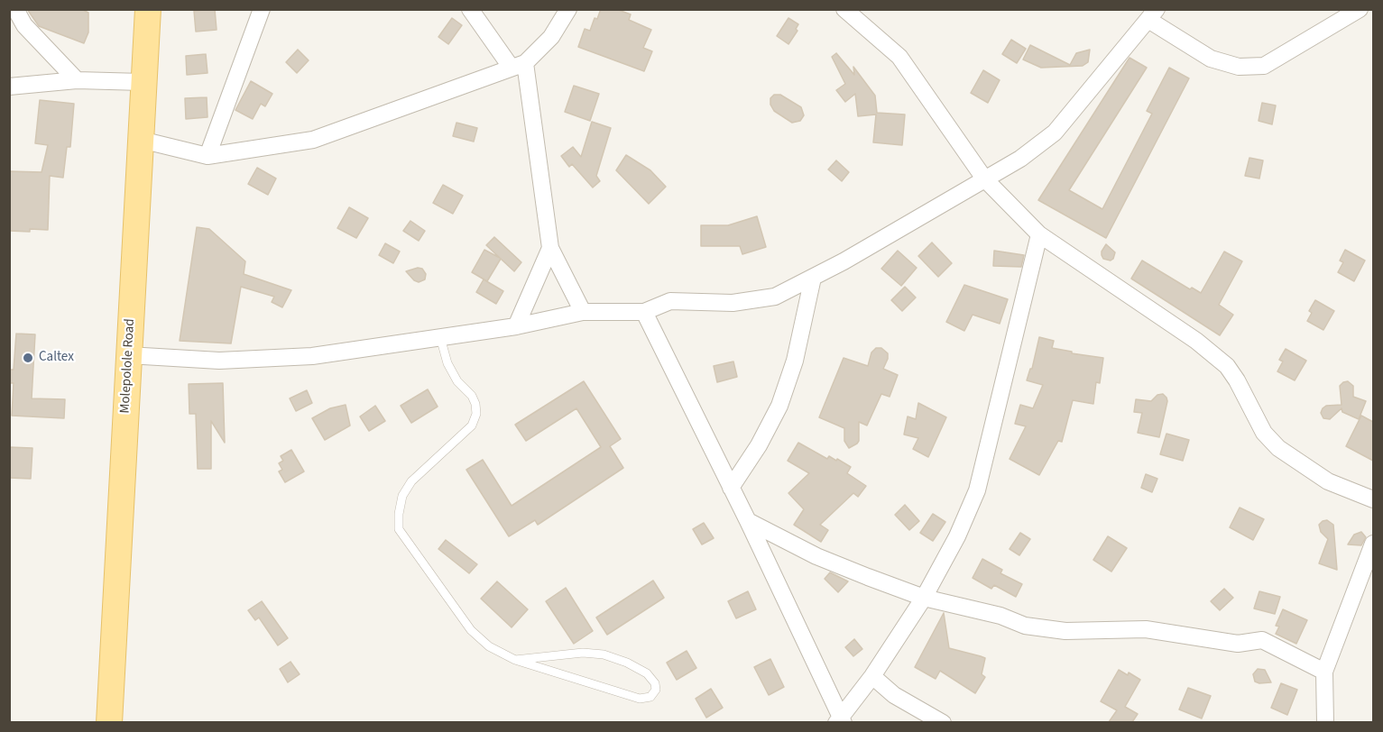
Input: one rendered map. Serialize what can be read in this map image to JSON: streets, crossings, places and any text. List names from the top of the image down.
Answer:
{
  "streets": {
    "main road": ["Molepolole Road"]
  },
  "places": ["Caltex"]
}
